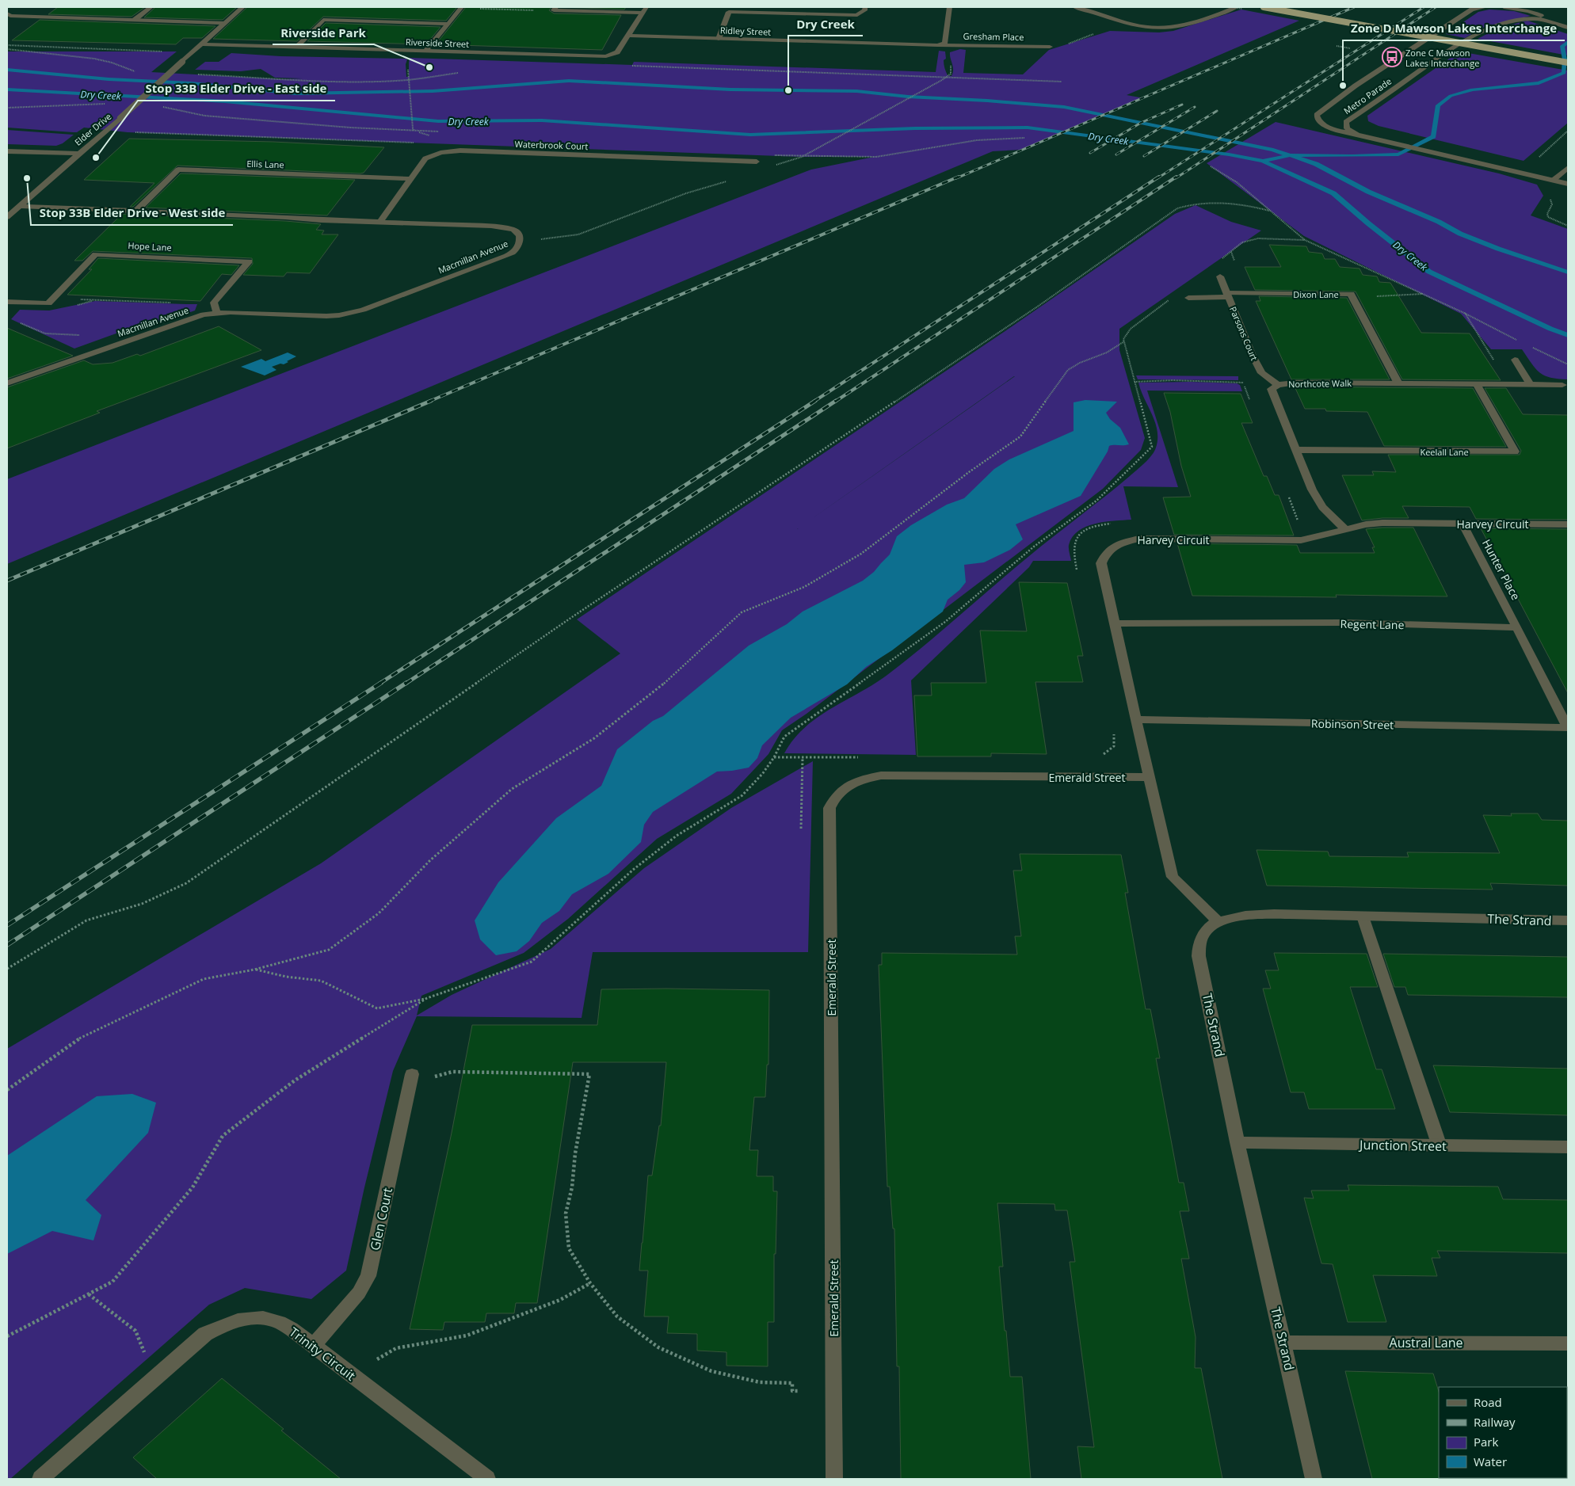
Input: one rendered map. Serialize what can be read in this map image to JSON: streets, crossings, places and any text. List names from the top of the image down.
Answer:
{
  "streets": {
    "street": [
      "Ridley Street",
      "Gresham Place",
      "Riverside Street",
      "Metro Parade",
      "Elder Drive",
      "Waterbrook Court",
      "Ellis Lane",
      "Hope Lane",
      "Macmillan Avenue",
      "Dixon Lane",
      "Parsons Court",
      "Northcote Walk",
      "Keelall Lane",
      "Harvey Circuit",
      "Hunter Place",
      "Regent Lane",
      "Robinson Street",
      "Emerald Street",
      "The Strand",
      "Junction Street",
      "Glen Court",
      "Austral Lane",
      "Trinity Circuit"
    ]
  },
  "crossings": [
    ["Ridley Street", "Gresham Place"],
    ["Ridley Street", "Riverside Street"],
    ["Riverside Street", "Elder Drive"],
    ["Elder Drive", "Macmillan Avenue"],
    ["Waterbrook Court", "Ellis Lane"],
    ["Waterbrook Court", "Macmillan Avenue"],
    ["Ellis Lane", "Macmillan Avenue"],
    ["Hope Lane", "Macmillan Avenue"],
    ["Dixon Lane", "Parsons Court"],
    ["Dixon Lane", "Northcote Walk"],
    ["Parsons Court", "Northcote Walk"],
    ["Northcote Walk", "Keelall Lane"],
    ["Northcote Walk", "Harvey Circuit"],
    ["Harvey Circuit", "Hunter Place"],
    ["Harvey Circuit", "Regent Lane"],
    ["Harvey Circuit", "Robinson Street"],
    ["Harvey Circuit", "Emerald Street"],
    ["Harvey Circuit", "The Strand"],
    ["Hunter Place", "Regent Lane"],
    ["The Strand", "Junction Street"],
    ["The Strand", "Austral Lane"],
    ["Glen Court", "Trinity Circuit"]
  ],
  "water": ["Dry Creek"],
  "places": {
    "bus stop": ["Zone C Mawson Lakes Interchange"],
    "other": [
      "Riverside Park",
      "Zone D Mawson Lakes Interchange",
      "Dry Creek",
      "Stop 33B Elder Drive - East side",
      "Stop 33B Elder Drive - West side"
    ]
  },
  "legend": [
    "Road",
    "Railway",
    "Park",
    "Water"
  ]
}
